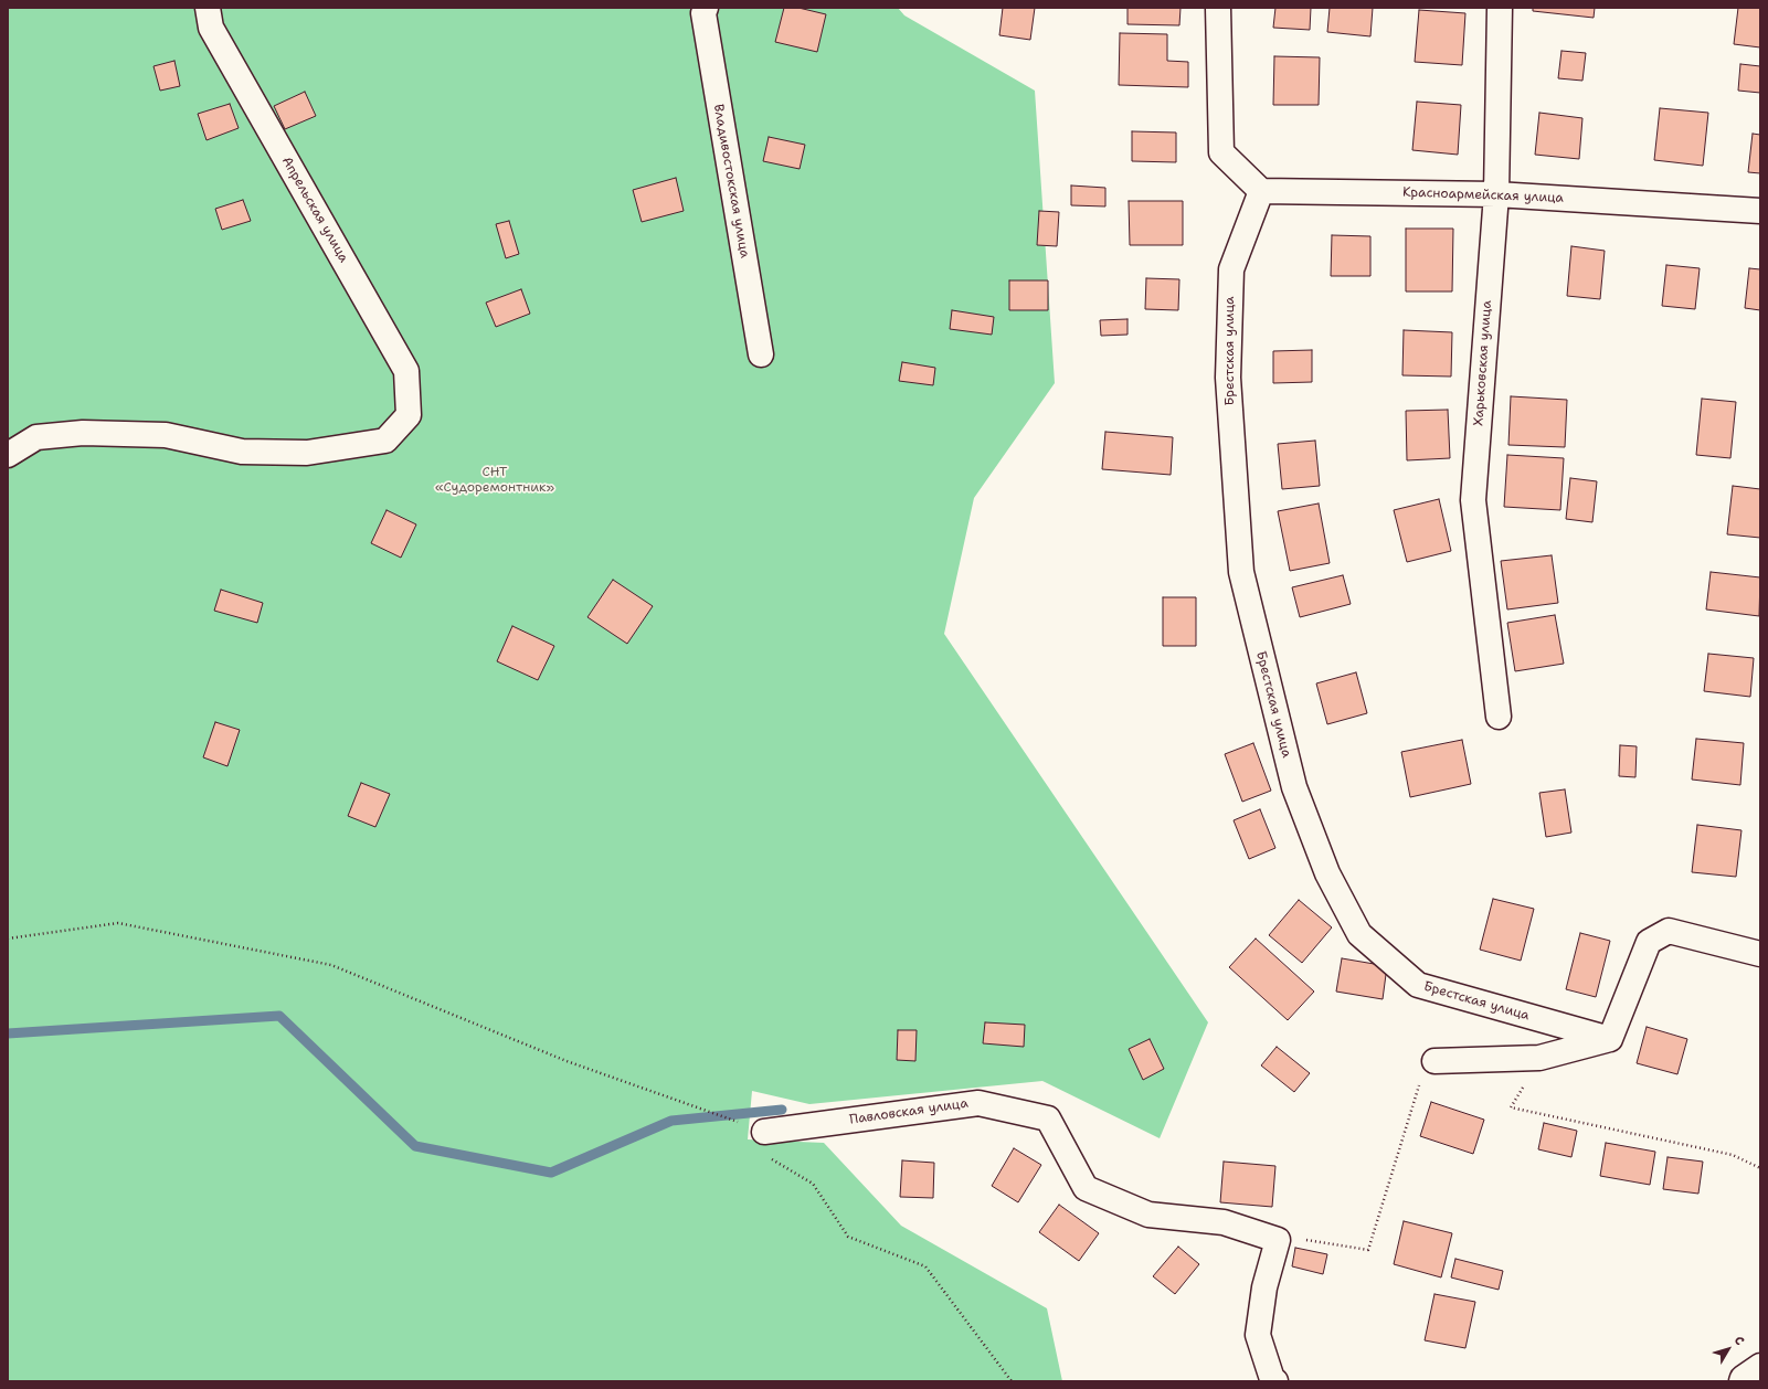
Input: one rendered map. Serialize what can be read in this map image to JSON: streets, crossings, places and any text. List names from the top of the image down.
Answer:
{
  "streets": {
    "street": [
      "Владивостокская улица",
      "Красноармейская улица",
      "Апрельская улица",
      "Брестская улица",
      "Харьковская улица",
      "Павловская улица"
    ]
  },
  "crossings": [
    ["Красноармейская улица", "Брестская улица"],
    ["Красноармейская улица", "Харьковская улица"]
  ],
  "parks": ["СНТ «Судоремонтник»"],
  "north": "top right"
}
